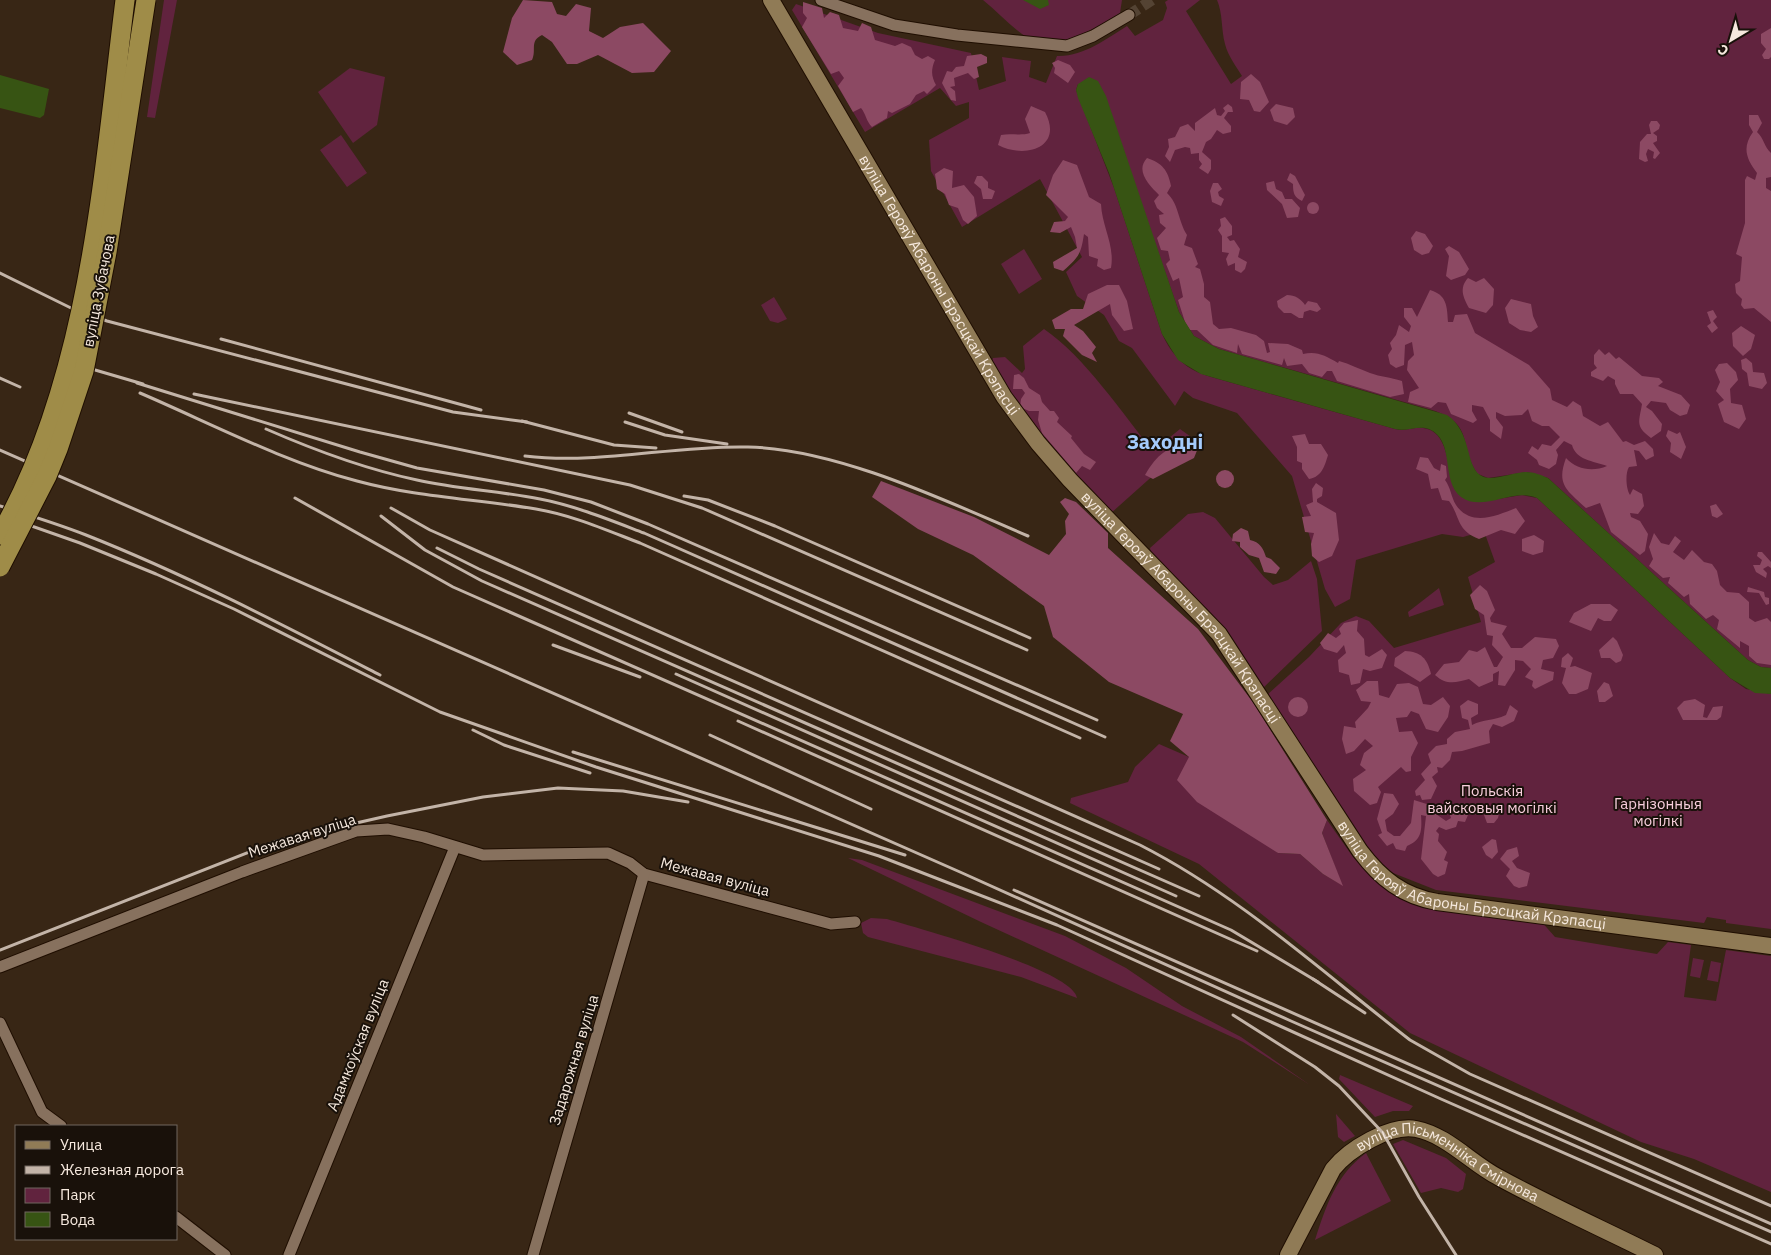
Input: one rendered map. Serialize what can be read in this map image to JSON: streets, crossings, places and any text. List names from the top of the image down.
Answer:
{
  "streets": {
    "highway": ["вуліца Зубачова"],
    "main road": ["вуліца Герояў Абароны Брэсцкай Крэпасці", "вуліца Пісьменніка Смірнова"],
    "street": ["Межавая вуліца", "Адамкоўская вуліца", "Задарожная вуліца"]
  },
  "crossings": [
    ["Межавая вуліца", "Адамкоўская вуліца"],
    ["Межавая вуліца", "Задарожная вуліца"]
  ],
  "districts": ["Заходні"],
  "parks": ["Польскія вайсковыя могілкі", "Гарнізонныя могілкі"],
  "legend": [
    "Улица",
    "Железная дорога",
    "Парк",
    "Вода"
  ],
  "north": "bottom left"
}
